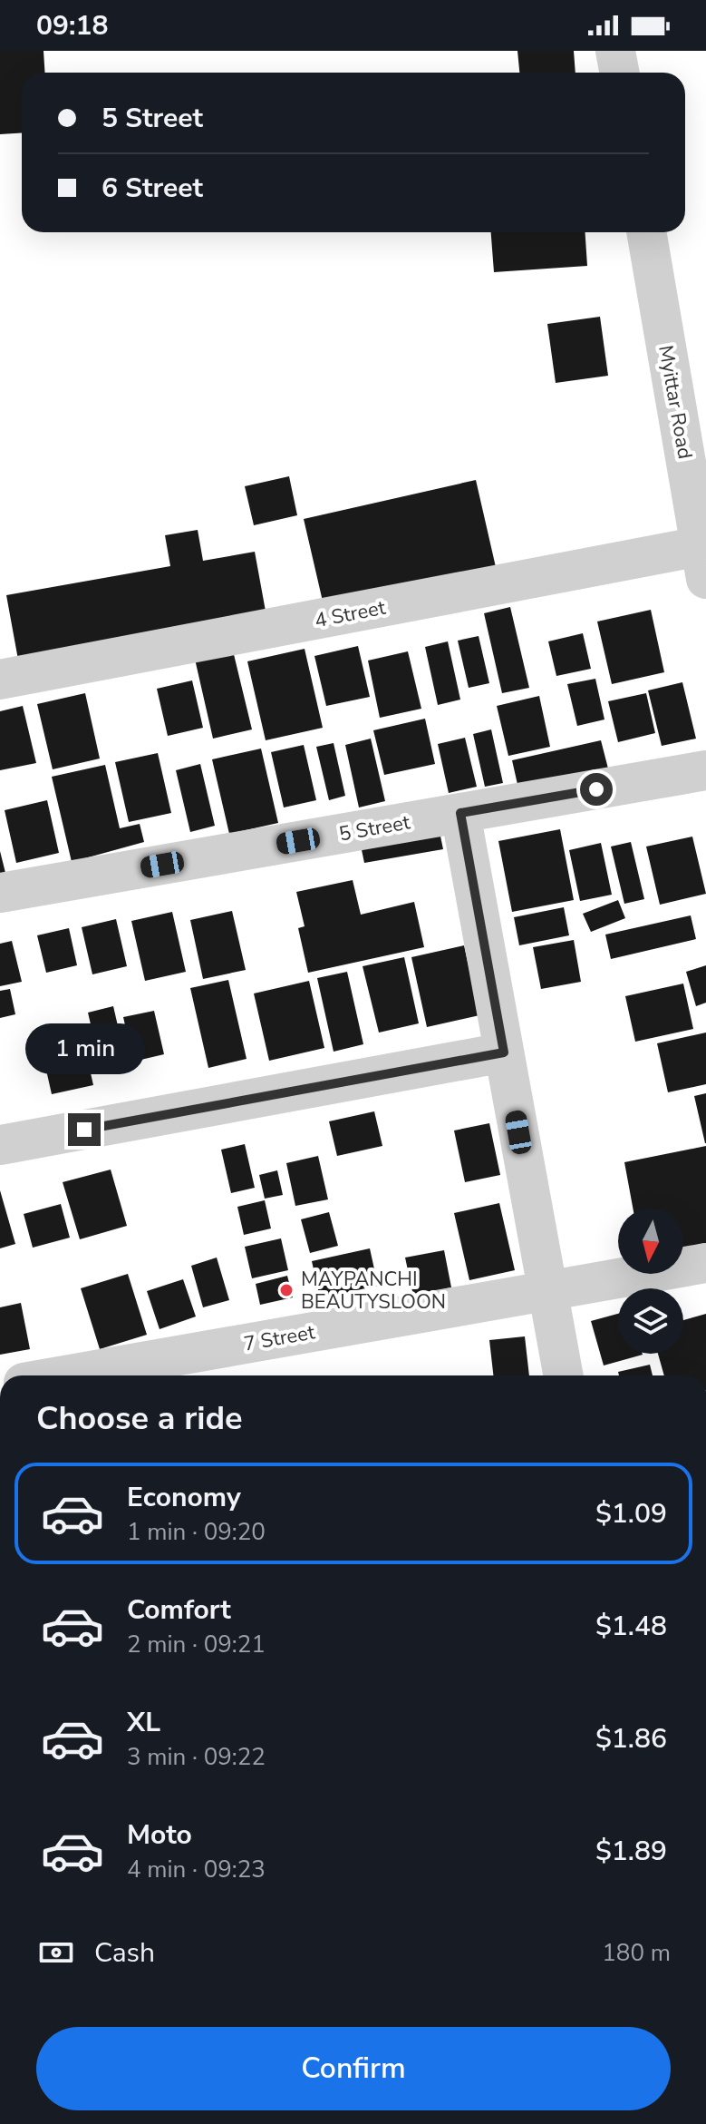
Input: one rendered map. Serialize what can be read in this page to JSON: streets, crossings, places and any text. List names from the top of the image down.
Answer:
{
  "streets": {
    "street": [
      "Myittar Road",
      "4 Street",
      "5 Street",
      "7 Street"
    ]
  },
  "crossings": [
    ["Myittar Road", "4 Street"]
  ],
  "places": ["MAYPANCHI BEAUTYSLOON"],
  "north": "bottom",
  "page": {
    "status": "09:18",
    "banner": ["5 Street", "6 Street"],
    "bubble": "1 min",
    "heading": "Choose a ride",
    "list": [
      {
        "name": "Economy",
        "note": "1 min · 09:20",
        "value": "$1.09"
      },
      {
        "name": "Comfort",
        "note": "2 min · 09:21",
        "value": "$1.48"
      },
      {
        "name": "XL",
        "note": "3 min · 09:22",
        "value": "$1.86"
      },
      {
        "name": "Moto",
        "note": "4 min · 09:23",
        "value": "$1.89"
      }
    ],
    "pay": ["Cash", "180 m"],
    "buttons": "Confirm"
  }
}
